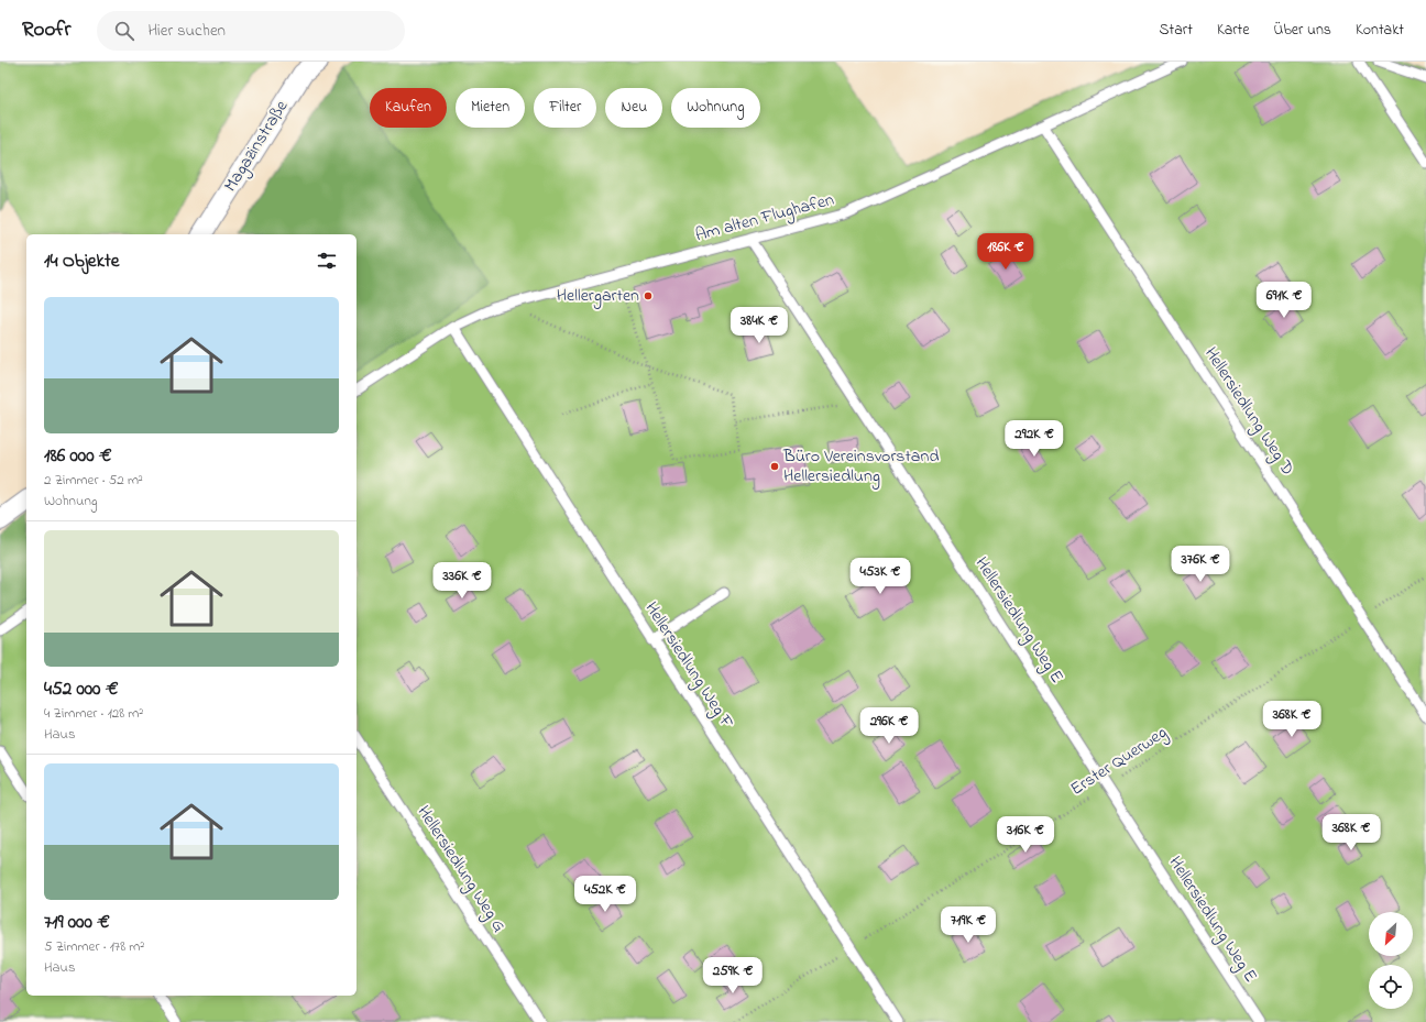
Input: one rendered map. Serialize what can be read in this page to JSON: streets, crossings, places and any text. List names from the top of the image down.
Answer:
{
  "streets": {
    "street": ["Magazinstraße"],
    "lane": [
      "Am alten Flughafen",
      "Hellersiedlung Weg D",
      "Hellersiedlung Weg E",
      "Hellersiedlung Weg F",
      "Hellersiedlung Weg G"
    ],
    "path": ["Erster Querweg"]
  },
  "crossings": [
    ["Am alten Flughafen", "Hellersiedlung Weg D"],
    ["Am alten Flughafen", "Hellersiedlung Weg E"],
    ["Am alten Flughafen", "Hellersiedlung Weg F"],
    ["Hellersiedlung Weg D", "Erster Querweg"],
    ["Hellersiedlung Weg E", "Erster Querweg"],
    ["Hellersiedlung Weg F", "Erster Querweg"]
  ],
  "places": ["Hellergarten", "Büro Vereinsvorstand Hellersiedlung"],
  "north": "bottom left",
  "page": {
    "header": "Roofr",
    "search": "Hier suchen",
    "nav": [
      "Start",
      "Karte",
      "Über uns",
      "Kontakt"
    ],
    "chip": [
      "Kaufen",
      "Mieten",
      "Filter",
      "Neu",
      "Wohnung"
    ],
    "price": [
      "186K €",
      "691K €",
      "384K €",
      "292K €",
      "376K €",
      "453K €",
      "336K €",
      "368K €",
      "296K €",
      "368K €",
      "316K €",
      "452K €",
      "719K €",
      "259K €"
    ],
    "heading": "14 Objekte",
    "list": [
      {
        "name": "186 000 €",
        "note": "2 Zimmer · 52 m² · Wohnung"
      },
      {
        "name": "452 000 €",
        "note": "4 Zimmer · 128 m² · Haus"
      },
      {
        "name": "719 000 €",
        "note": "5 Zimmer · 178 m² · Haus"
      }
    ]
  }
}
